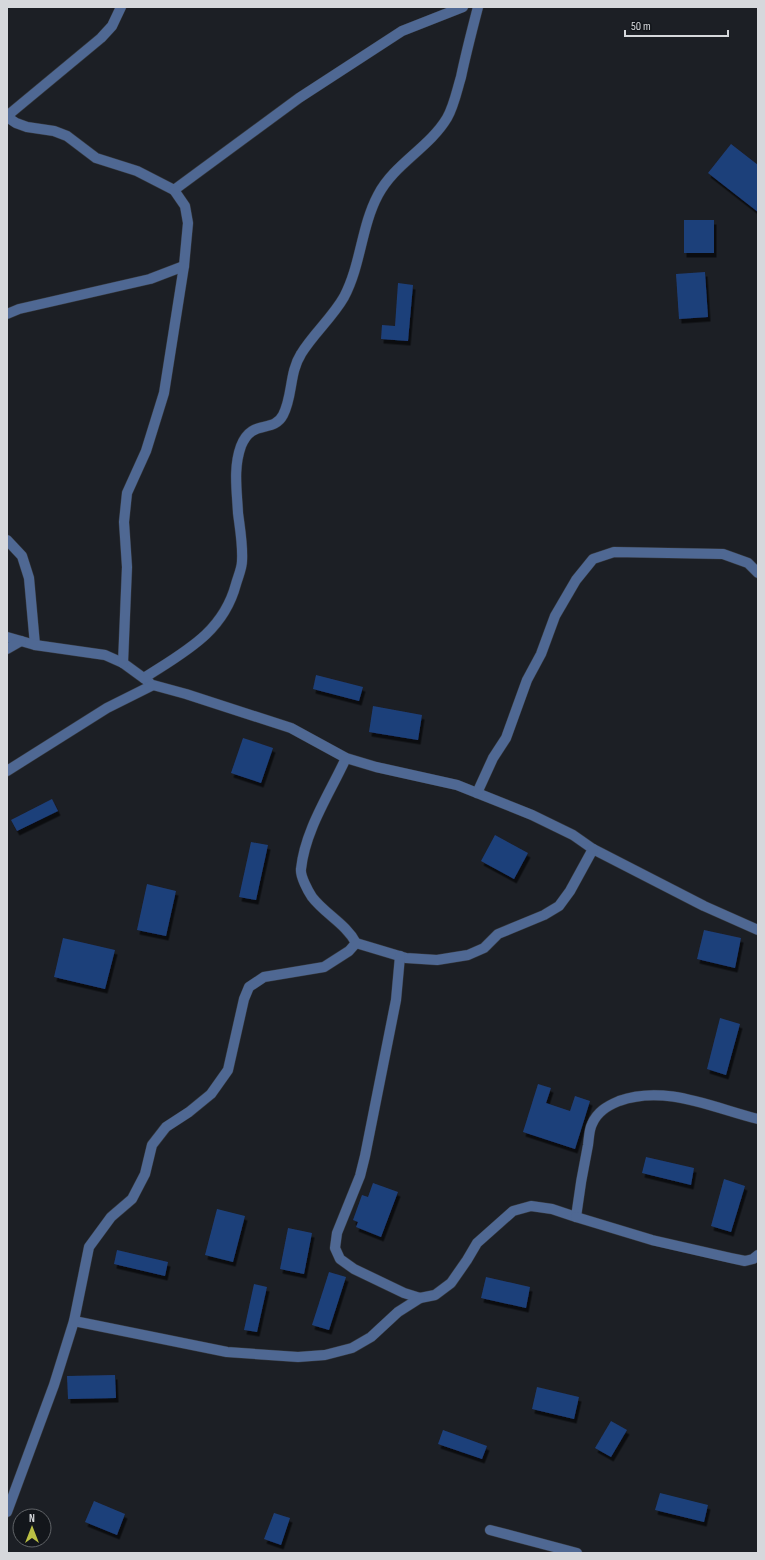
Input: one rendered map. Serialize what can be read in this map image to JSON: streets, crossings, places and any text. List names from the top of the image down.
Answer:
{
  "scale_bar": "50 m",
  "north": "top"
}
